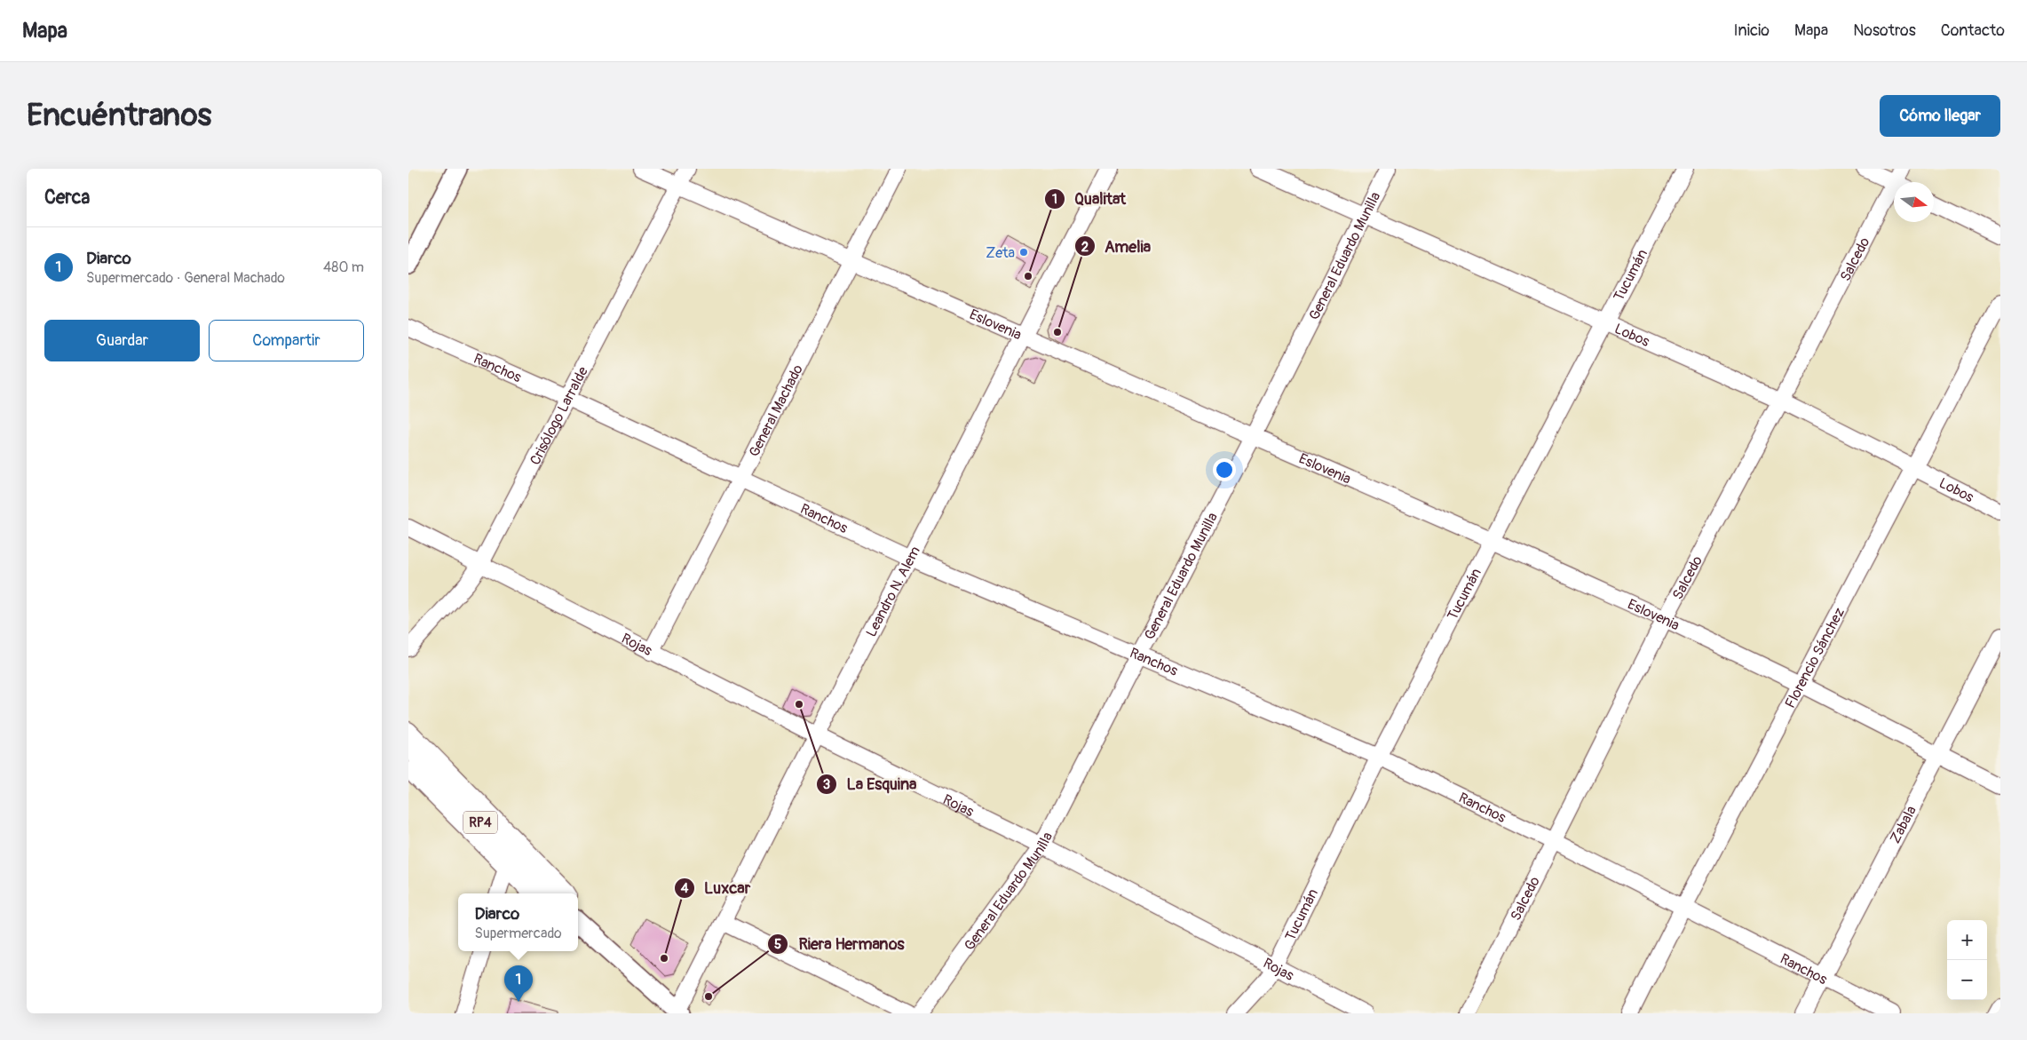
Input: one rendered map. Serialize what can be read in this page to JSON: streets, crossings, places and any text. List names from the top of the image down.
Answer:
{
  "streets": {
    "main road": ["RP4"],
    "street": [
      "General Eduardo Munilla",
      "Salcedo",
      "Tucumán",
      "Eslovenia",
      "Lobos",
      "Ranchos",
      "General Machado",
      "Crisólogo Larralde",
      "Leandro N. Alem",
      "Rojas",
      "Florencio Sánchez",
      "Zabala"
    ]
  },
  "crossings": [
    ["General Eduardo Munilla", "Eslovenia"],
    ["General Eduardo Munilla", "Lobos"],
    ["General Eduardo Munilla", "Ranchos"],
    ["General Eduardo Munilla", "Rojas"],
    ["Salcedo", "Eslovenia"],
    ["Salcedo", "Lobos"],
    ["Salcedo", "Ranchos"],
    ["Tucumán", "Eslovenia"],
    ["Tucumán", "Lobos"],
    ["Tucumán", "Ranchos"],
    ["Tucumán", "Rojas"],
    ["Eslovenia", "General Machado"],
    ["Eslovenia", "Crisólogo Larralde"],
    ["Eslovenia", "Leandro N. Alem"],
    ["Eslovenia", "Florencio Sánchez"],
    ["Eslovenia", "Zabala"],
    ["Lobos", "Florencio Sánchez"],
    ["Ranchos", "General Machado"],
    ["Ranchos", "Crisólogo Larralde"],
    ["Ranchos", "Leandro N. Alem"],
    ["Ranchos", "Florencio Sánchez"],
    ["Ranchos", "Zabala"],
    ["General Machado", "Rojas"],
    ["Crisólogo Larralde", "Rojas"],
    ["Leandro N. Alem", "Rojas"]
  ],
  "places": [
    "Zeta",
    "Qualitat",
    "Amelia",
    "La Esquina",
    "Luxcar",
    "Riera Hermanos"
  ],
  "north": "right",
  "page": {
    "header": "Mapa",
    "nav": [
      "Inicio",
      "Mapa",
      "Nosotros",
      "Contacto"
    ],
    "buttons": [
      "Cómo llegar",
      ["Guardar", "Compartir"]
    ],
    "title": "Encuéntranos",
    "heading": "Cerca",
    "list": [
      {
        "mark": "1",
        "name": "Diarco",
        "note": "Supermercado · General Machado",
        "value": "480 m"
      }
    ],
    "popup": ["Diarco", "Supermercado"],
    "map_buttons": ["+", "−"],
    "pins": "1"
  }
}
